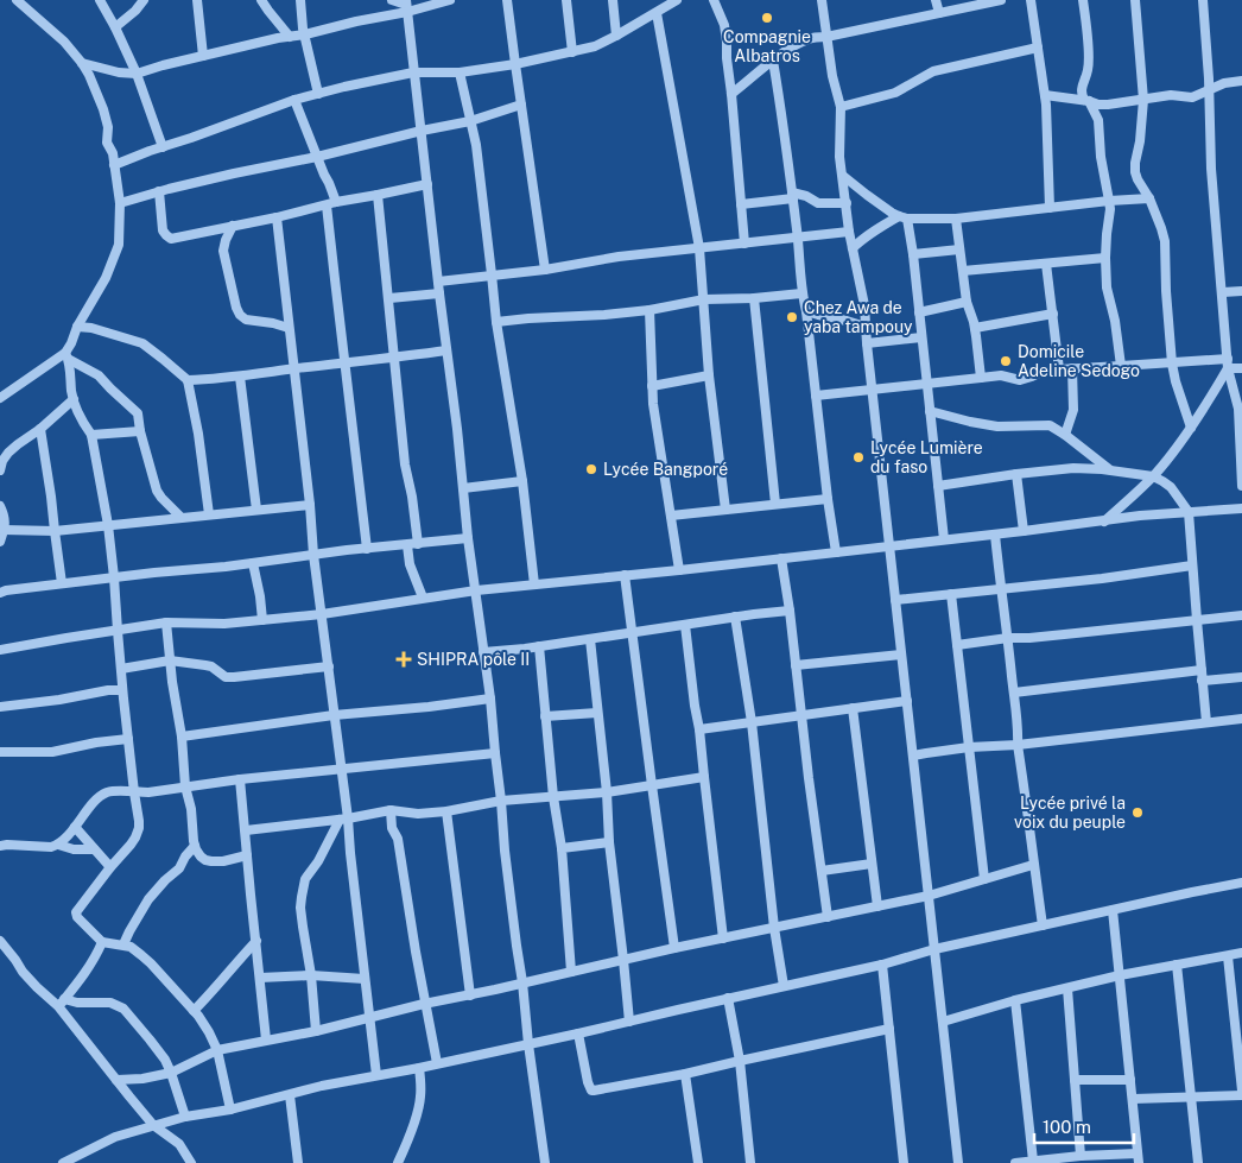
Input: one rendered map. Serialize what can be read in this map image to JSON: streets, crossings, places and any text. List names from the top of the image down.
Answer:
{
  "places": {
    "other": [
      "Compagnie Albatros",
      "Chez Awa de yaba tampouy",
      "Domicile Adeline Sedogo",
      "Lycée Lumière du faso",
      "Lycée Bangporé",
      "Lycée privé la voix du peuple"
    ],
    "health": ["SHIPRA pôle II"]
  },
  "scale_bar": "100 m"
}
